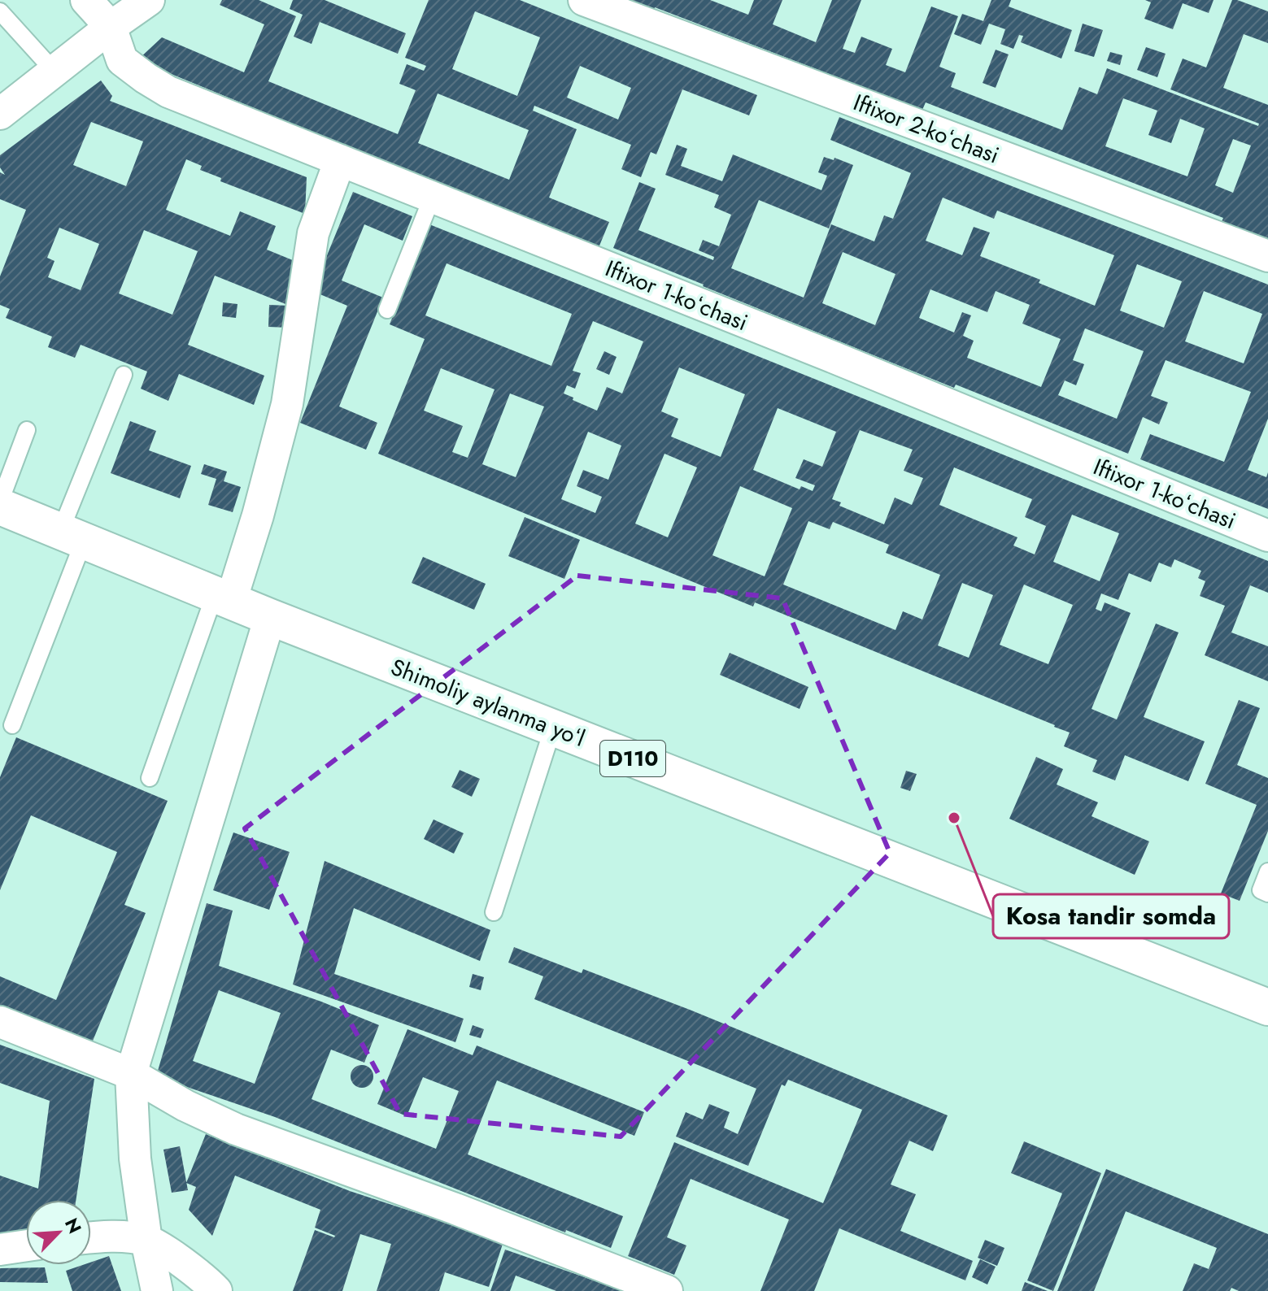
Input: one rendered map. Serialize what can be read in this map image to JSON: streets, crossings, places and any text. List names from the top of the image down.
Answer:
{
  "streets": {
    "main road": ["Shimoliy aylanma yoʻl", "D110"],
    "street": ["Iftixor 2-koʻchasi", "Iftixor 1-koʻchasi"]
  },
  "places": ["Kosa tandir somda"],
  "north": "top right"
}
